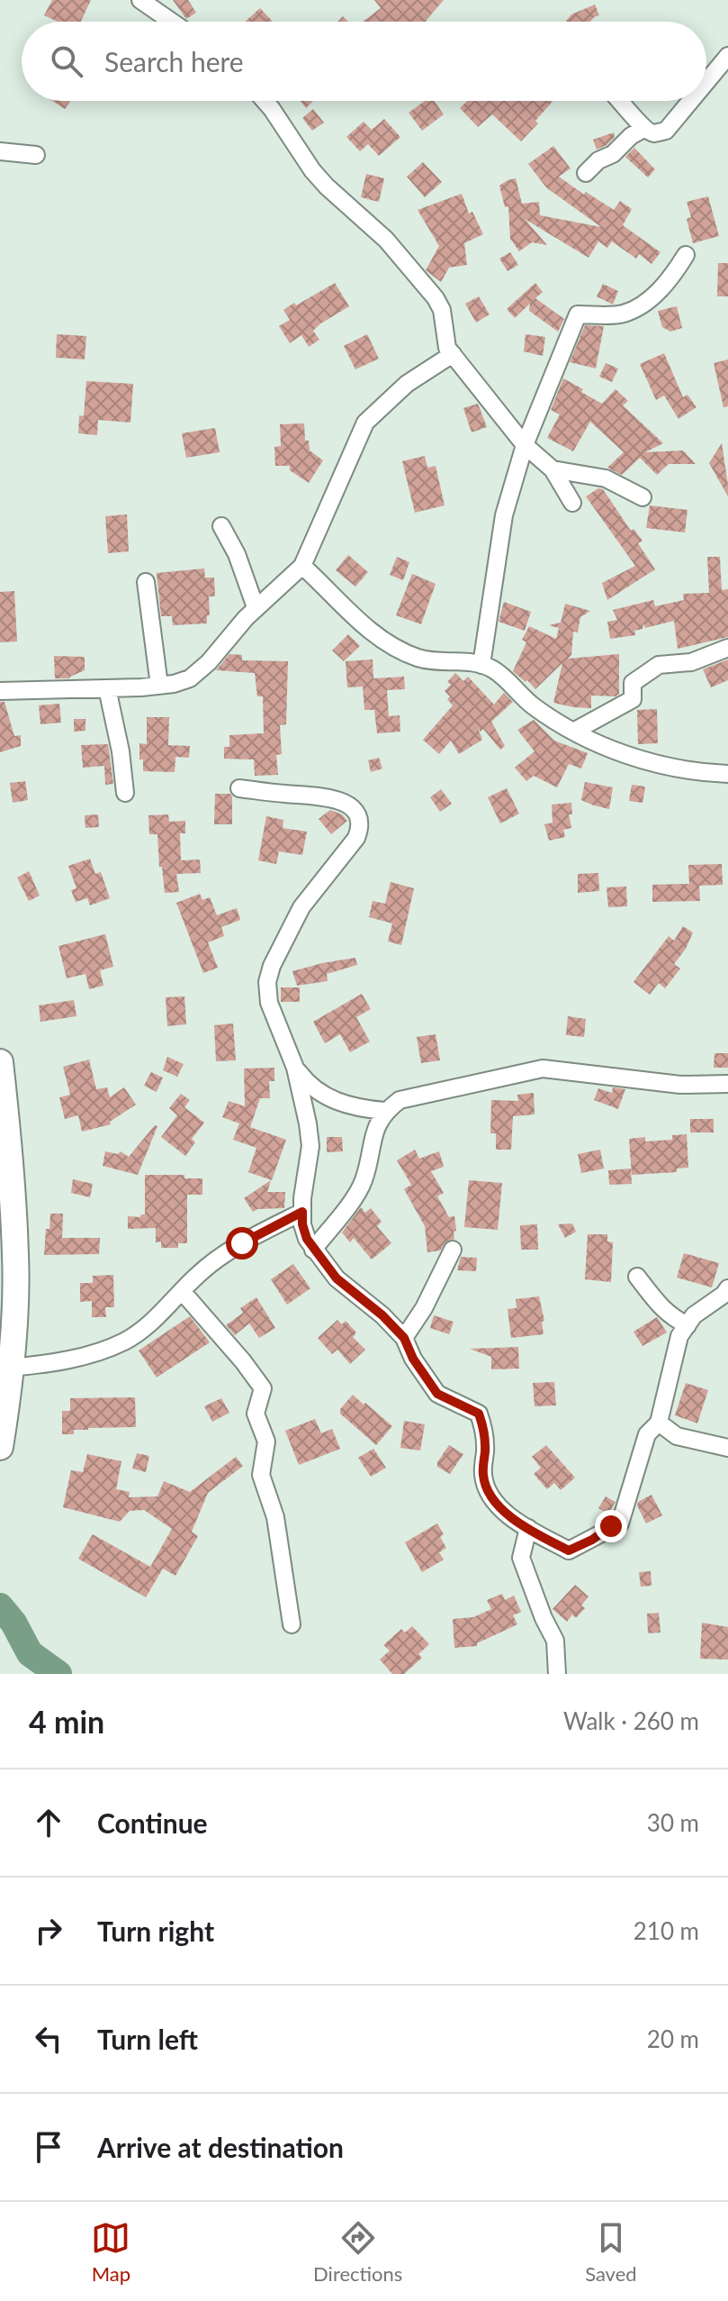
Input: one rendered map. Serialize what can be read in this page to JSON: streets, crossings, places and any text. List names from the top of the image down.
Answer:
{
  "page": {
    "search": "Search here",
    "heading": ["4 min", "Walk · 260 m"],
    "list": [
      ["Continue", "30 m"],
      ["Turn right", "210 m"],
      ["Turn left", "20 m"],
      "Arrive at destination"
    ],
    "nav": ["Map", "Directions", "Saved"]
  }
}
